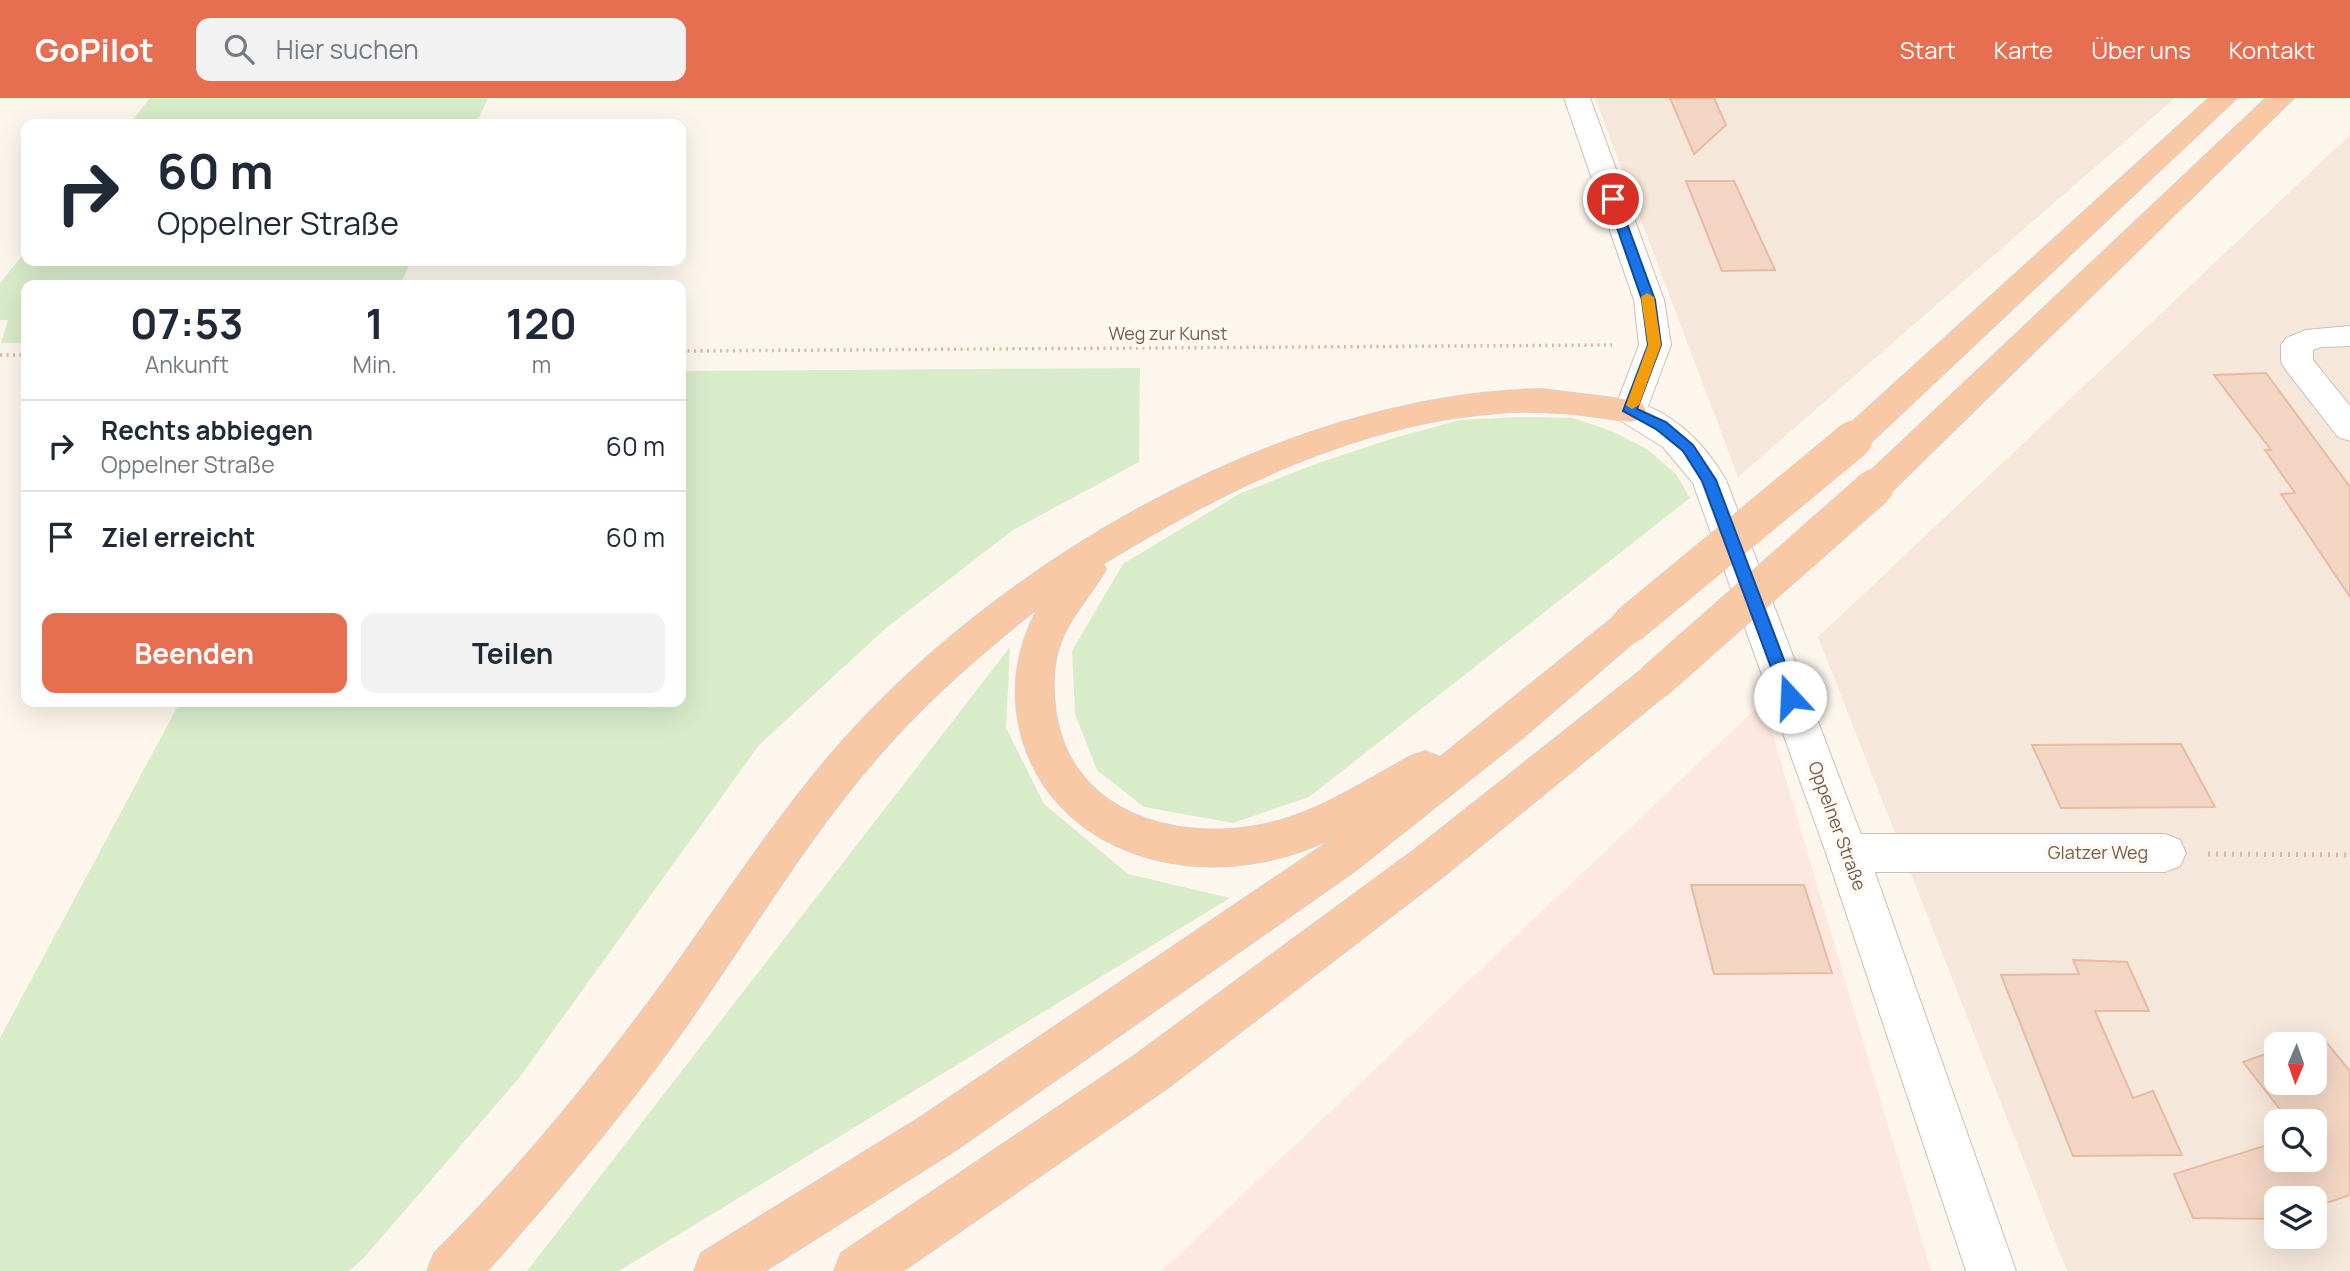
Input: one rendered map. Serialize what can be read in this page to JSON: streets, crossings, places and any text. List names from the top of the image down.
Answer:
{
  "streets": {
    "street": ["Oppelner Straße", "Glatzer Weg"],
    "path": ["Weg zur Kunst"]
  },
  "crossings": [
    ["Oppelner Straße", "Glatzer Weg"]
  ],
  "north": "bottom",
  "page": {
    "header": "GoPilot",
    "search": "Hier suchen",
    "nav": [
      "Start",
      "Karte",
      "Über uns",
      "Kontakt"
    ],
    "turn": ["60 m", "Oppelner Straße"],
    "eta": [
      "07:53",
      "Ankunft",
      "1",
      "Min.",
      "120",
      "m"
    ],
    "list": [
      {
        "name": "Rechts abbiegen",
        "note": "Oppelner Straße",
        "value": "60 m"
      },
      {
        "name": "Ziel erreicht",
        "value": "60 m"
      }
    ],
    "buttons": ["Beenden", "Teilen"]
  }
}
